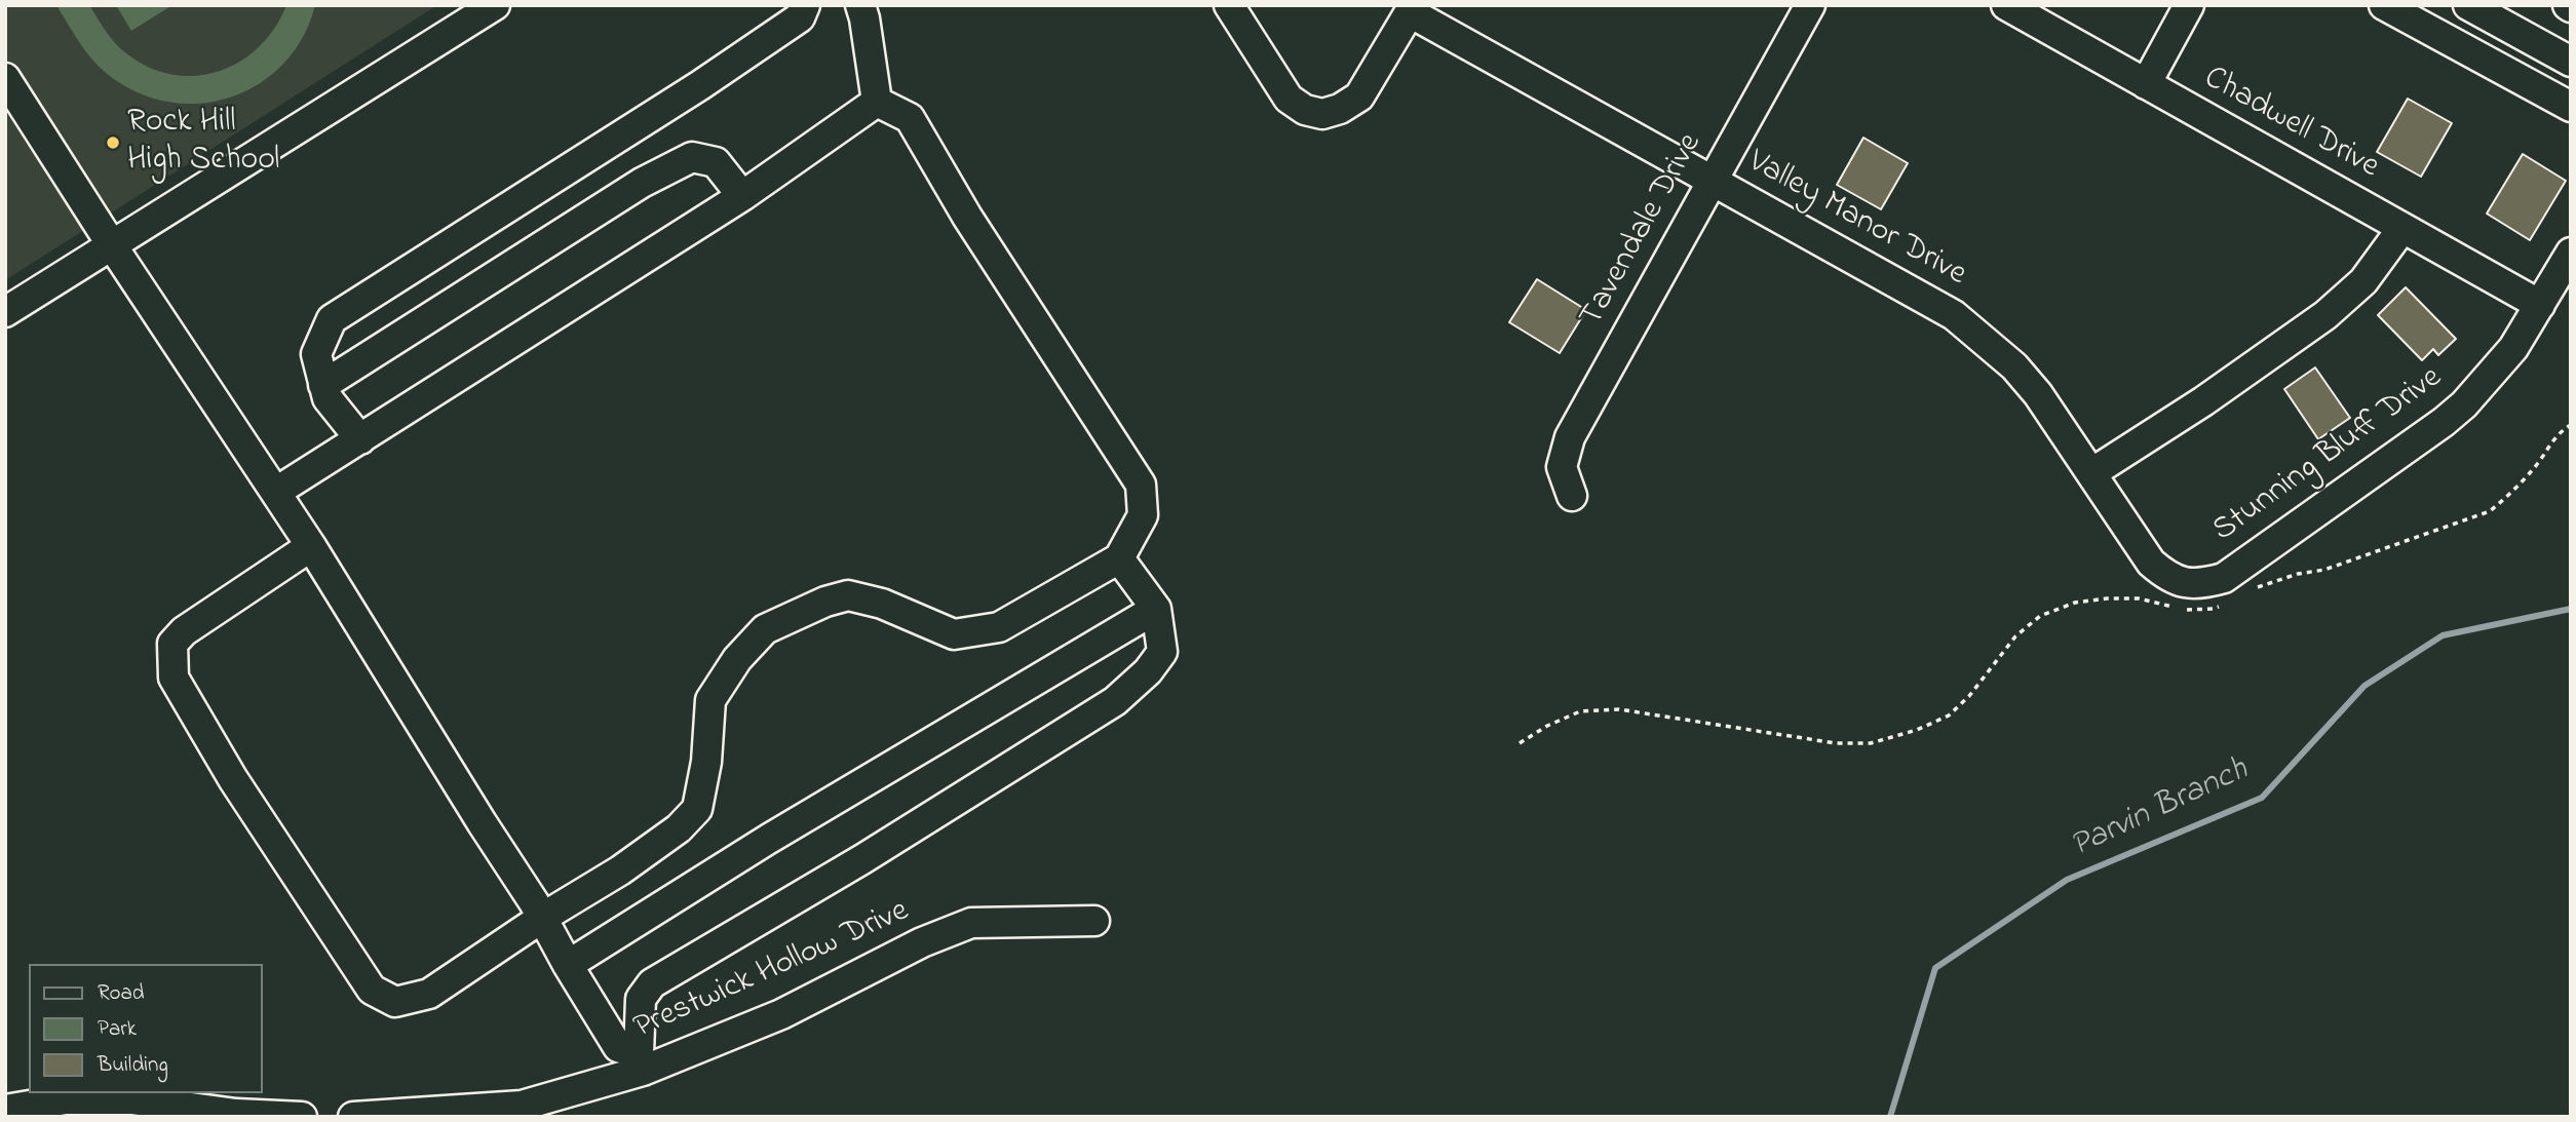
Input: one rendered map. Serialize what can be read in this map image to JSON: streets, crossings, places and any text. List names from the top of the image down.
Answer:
{
  "streets": {
    "street": [
      "Chadwell Drive",
      "Valley Manor Drive",
      "Tavendale Drive",
      "Stunning Bluff Drive",
      "Prestwick Hollow Drive"
    ]
  },
  "crossings": [
    ["Chadwell Drive", "Stunning Bluff Drive"],
    ["Valley Manor Drive", "Tavendale Drive"],
    ["Valley Manor Drive", "Stunning Bluff Drive"]
  ],
  "water": ["Parvin Branch"],
  "places": ["Rock Hill High School"],
  "legend": ["Road", "Park", "Building"]
}
